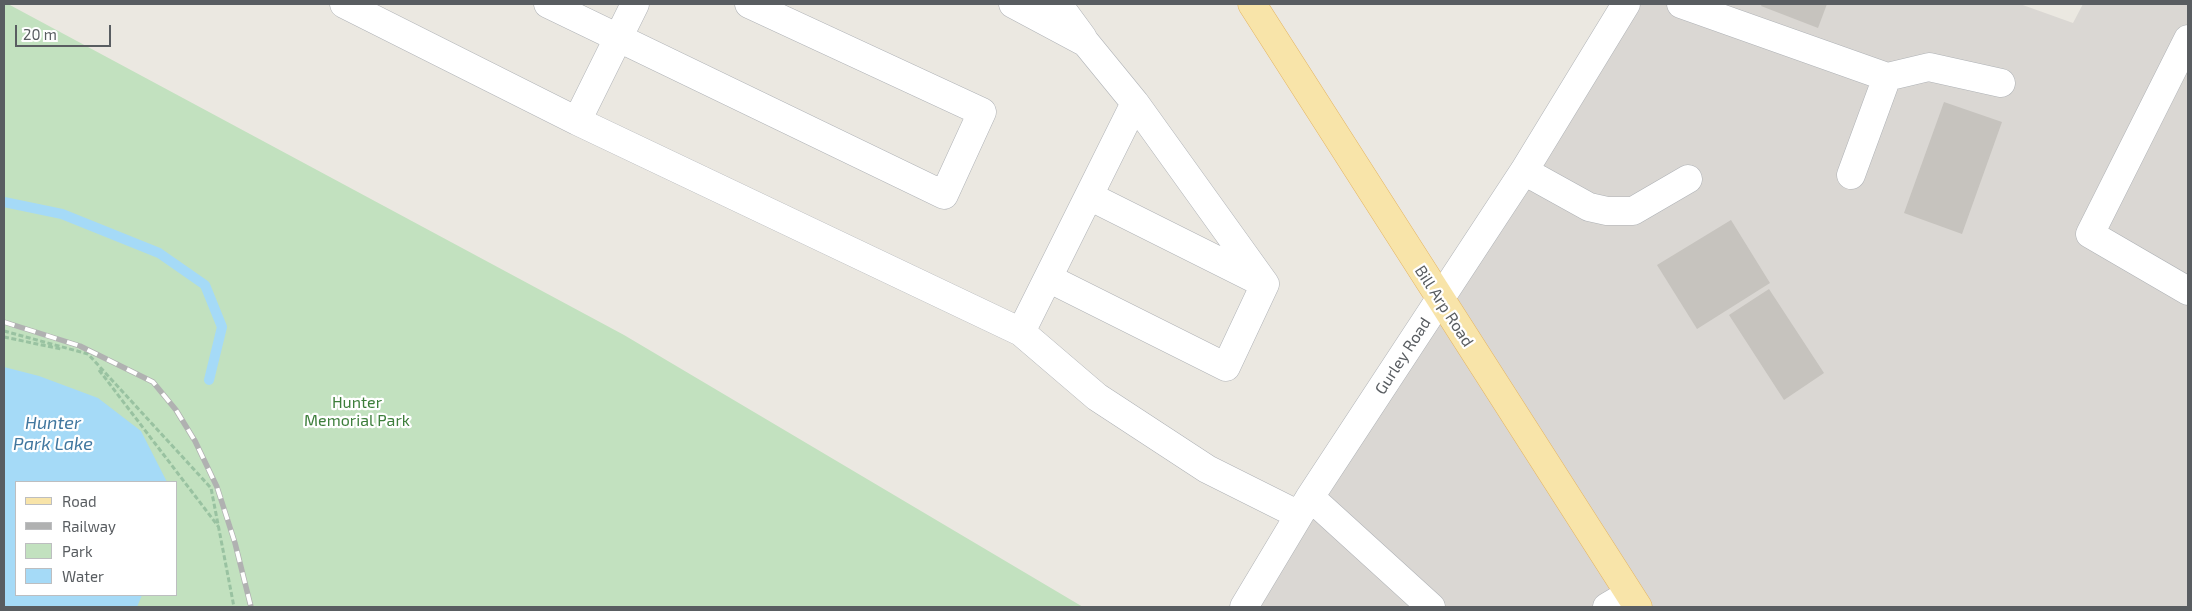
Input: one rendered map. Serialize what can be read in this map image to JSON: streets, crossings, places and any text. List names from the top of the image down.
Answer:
{
  "streets": {
    "main road": ["Bill Arp Road"],
    "street": ["Gurley Road"]
  },
  "crossings": [
    ["Bill Arp Road", "Gurley Road"]
  ],
  "water": ["Hunter Park Lake"],
  "parks": ["Hunter Memorial Park"],
  "legend": [
    "Road",
    "Railway",
    "Park",
    "Water"
  ],
  "scale_bar": "20 m"
}
